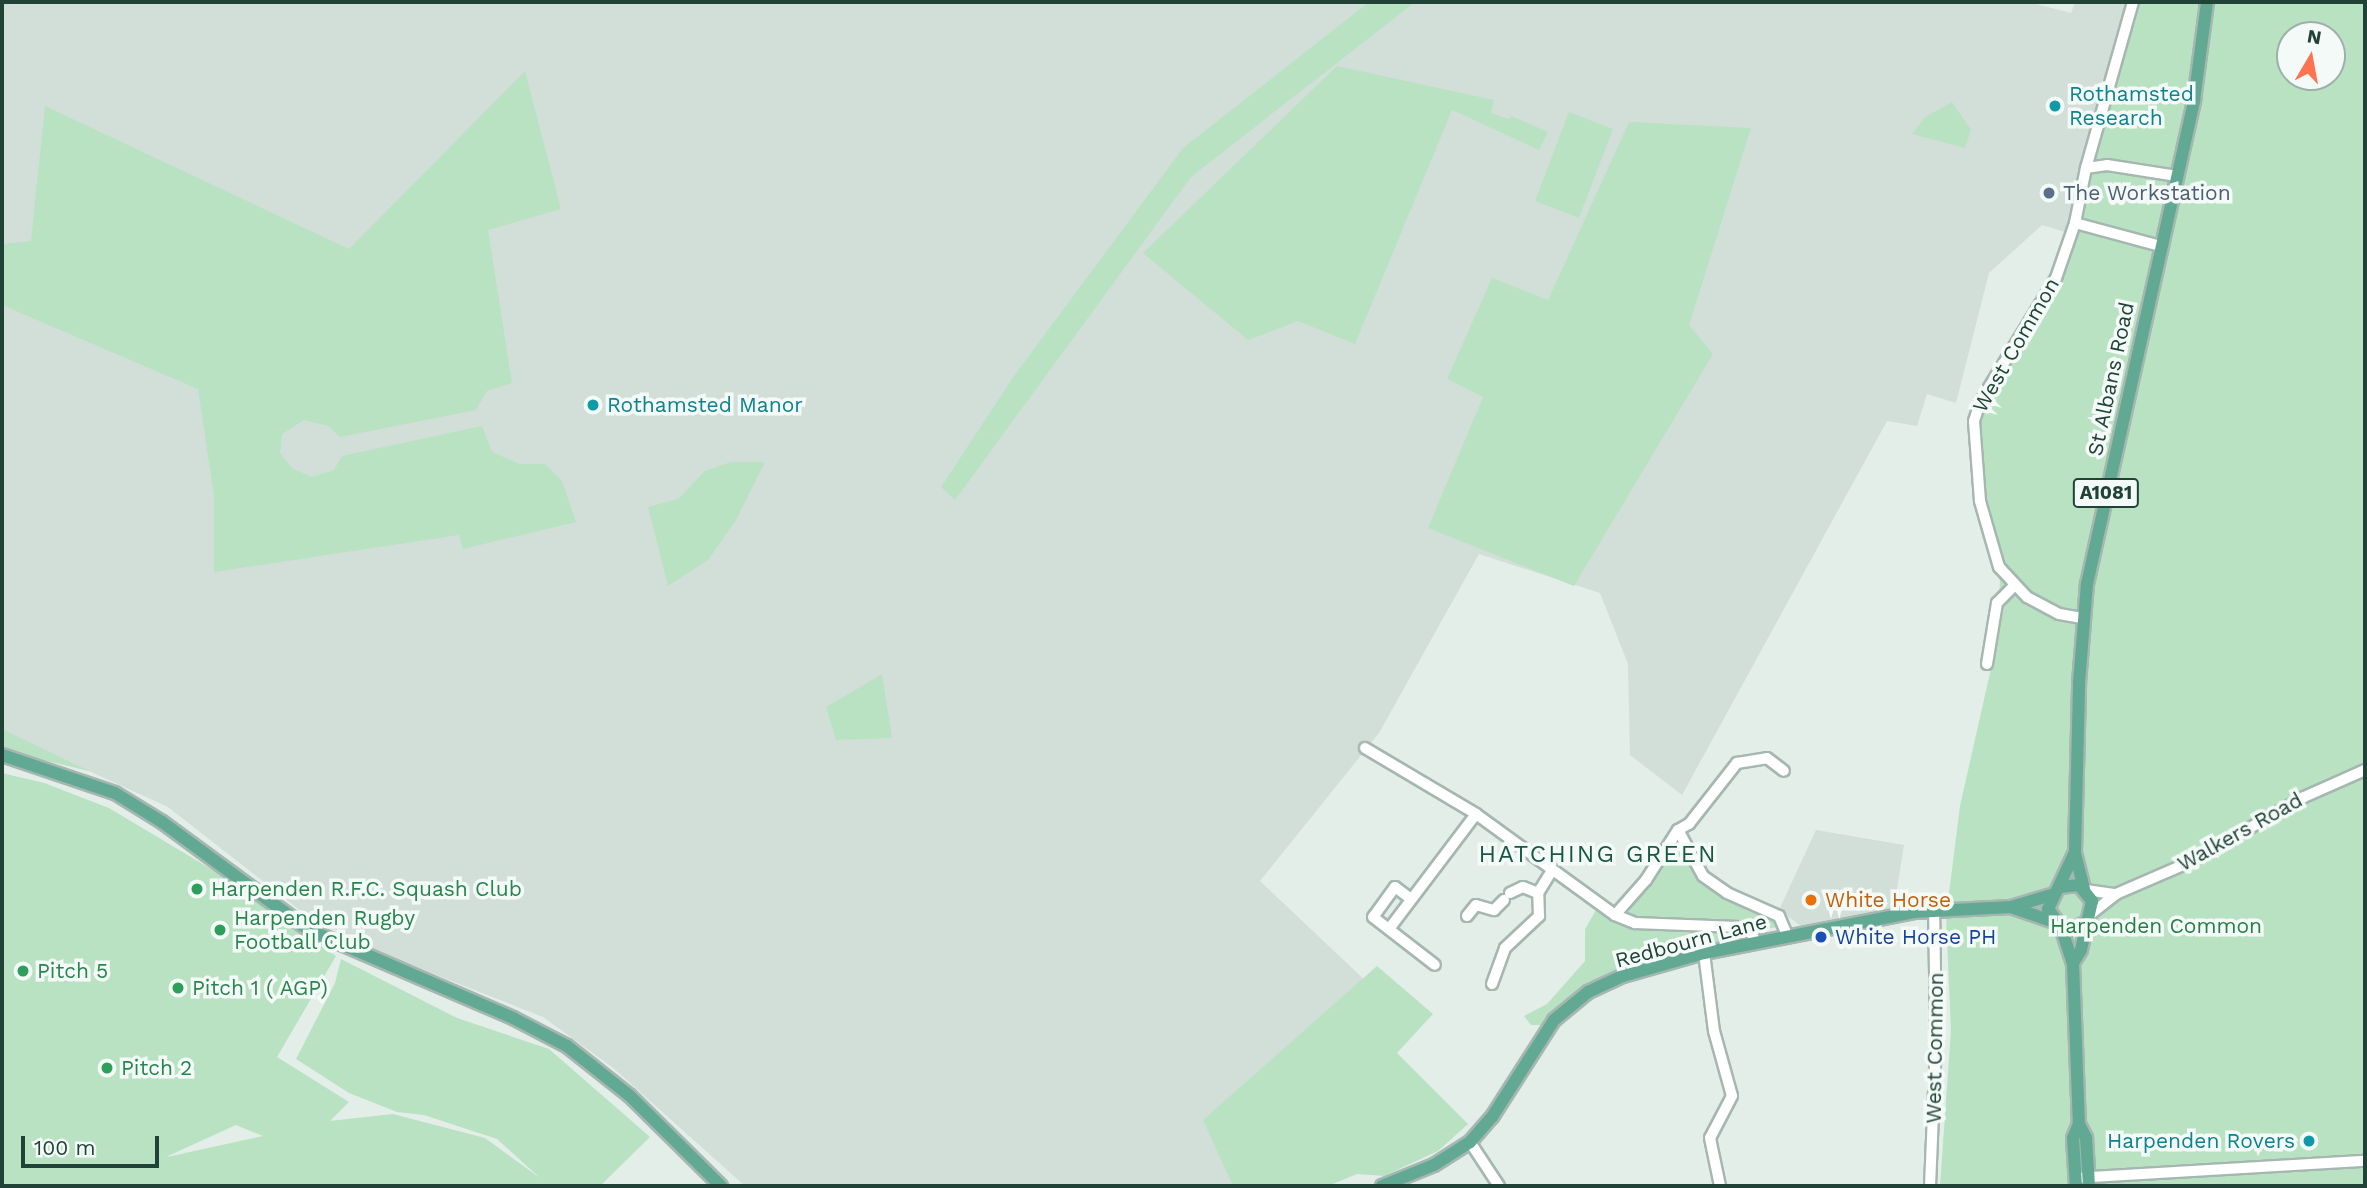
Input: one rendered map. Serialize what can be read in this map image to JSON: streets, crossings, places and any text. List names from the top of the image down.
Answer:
{
  "streets": {
    "main road": ["St Albans Road", "A1081", "Redbourn Lane"],
    "street": ["West Common", "Walkers Road"]
  },
  "crossings": [
    ["West Common", "St Albans Road"],
    ["West Common", "Redbourn Lane"],
    ["St Albans Road", "Walkers Road"],
    ["St Albans Road", "Redbourn Lane"],
    ["Walkers Road", "Redbourn Lane"]
  ],
  "districts": ["HATCHING GREEN"],
  "parks": ["Harpenden Common"],
  "places": [
    "Rothamsted Research",
    "The Workstation",
    "Rothamsted Manor",
    "Harpenden R.F.C. Squash Club",
    "White Horse",
    "Harpenden Rugby Football Club",
    "White Horse PH",
    "Pitch 5",
    "Pitch 1 ( AGP)",
    "Pitch 2",
    "Harpenden Rovers"
  ],
  "scale_bar": "100 m",
  "north": "top"
}
